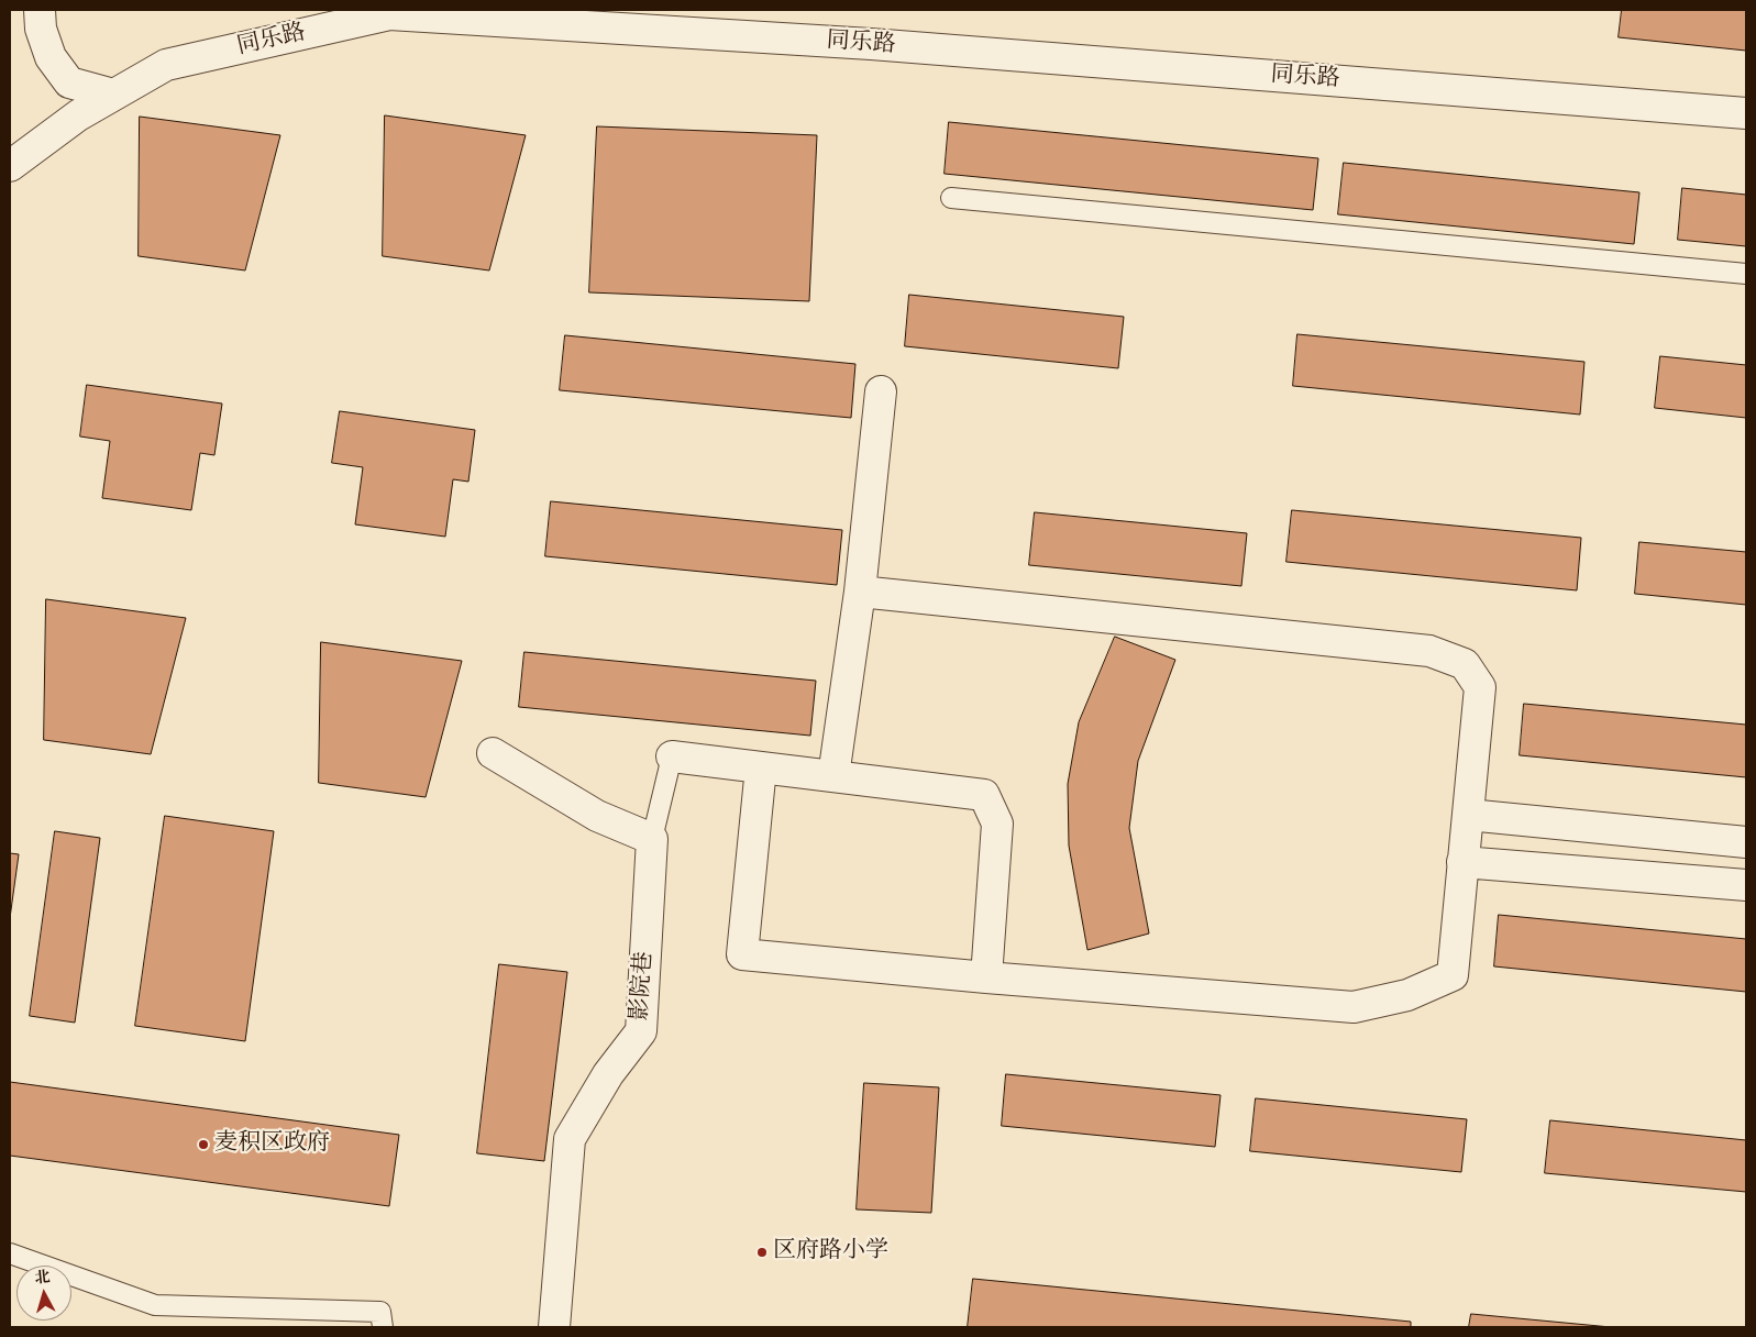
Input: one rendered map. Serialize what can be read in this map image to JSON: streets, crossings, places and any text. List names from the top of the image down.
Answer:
{
  "streets": {
    "street": ["同乐路", "影院巷"]
  },
  "places": ["麦积区政府", "区府路小学"],
  "north": "top"
}
